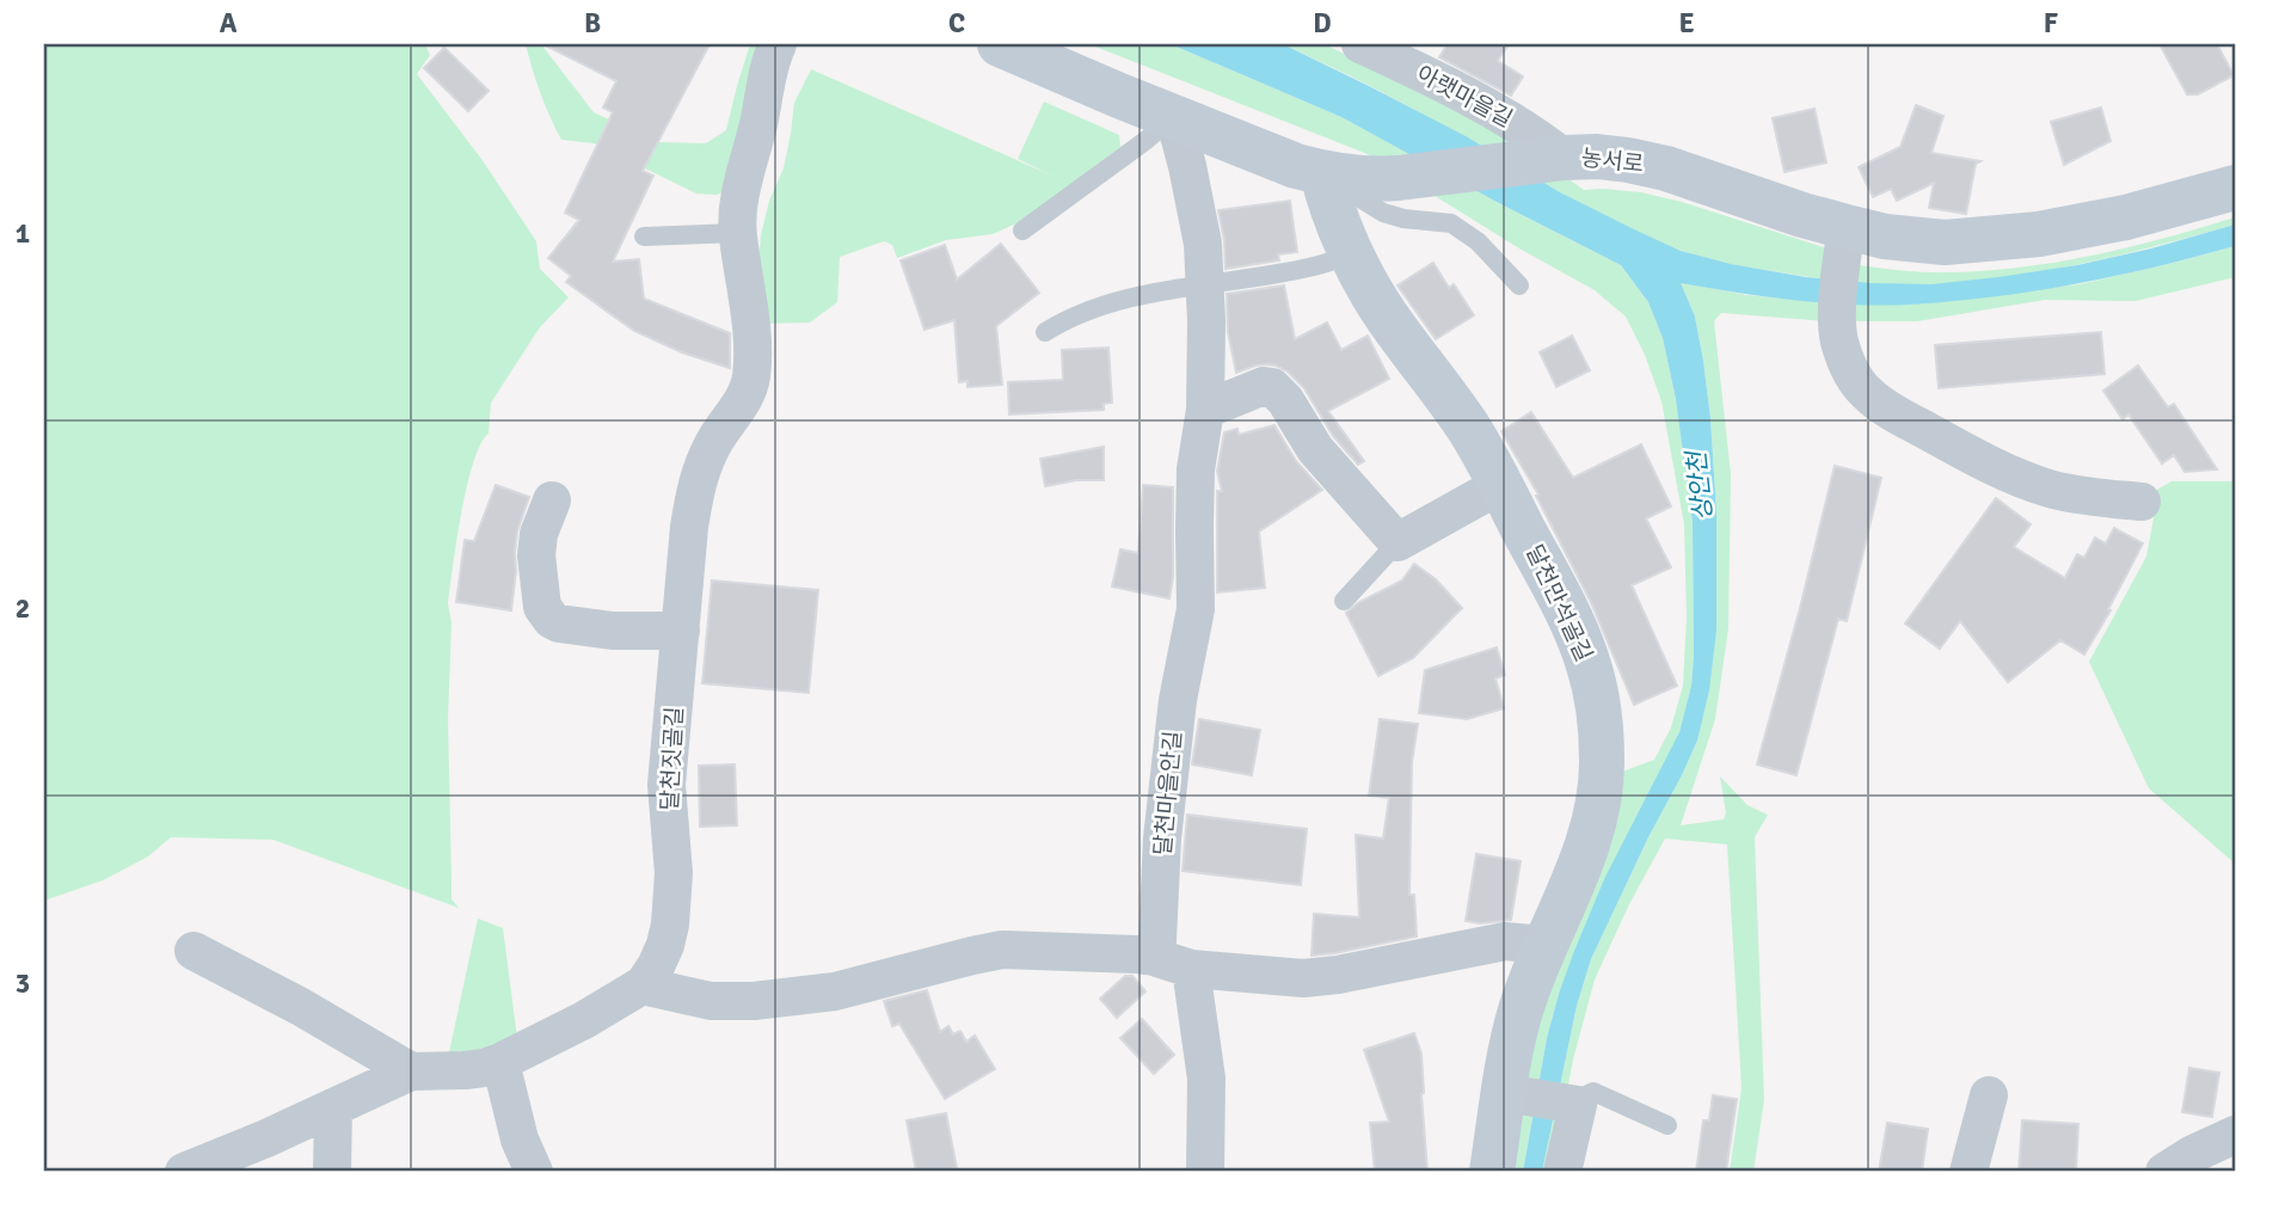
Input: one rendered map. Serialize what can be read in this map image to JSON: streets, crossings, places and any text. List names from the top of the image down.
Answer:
{
  "streets": {
    "street": [
      "아랫마을길",
      "농서로",
      "달천만석골길",
      "달천짓골길",
      "달천마을안길"
    ]
  },
  "crossings": [
    ["아랫마을길", "농서로"],
    ["농서로", "달천만석골길"],
    ["농서로", "달천마을안길"]
  ],
  "water": ["상안천"],
  "grid": {
    "columns": [
      "A",
      "B",
      "C",
      "D",
      "E",
      "F"
    ],
    "rows": ["1", "2", "3"]
  }
}
